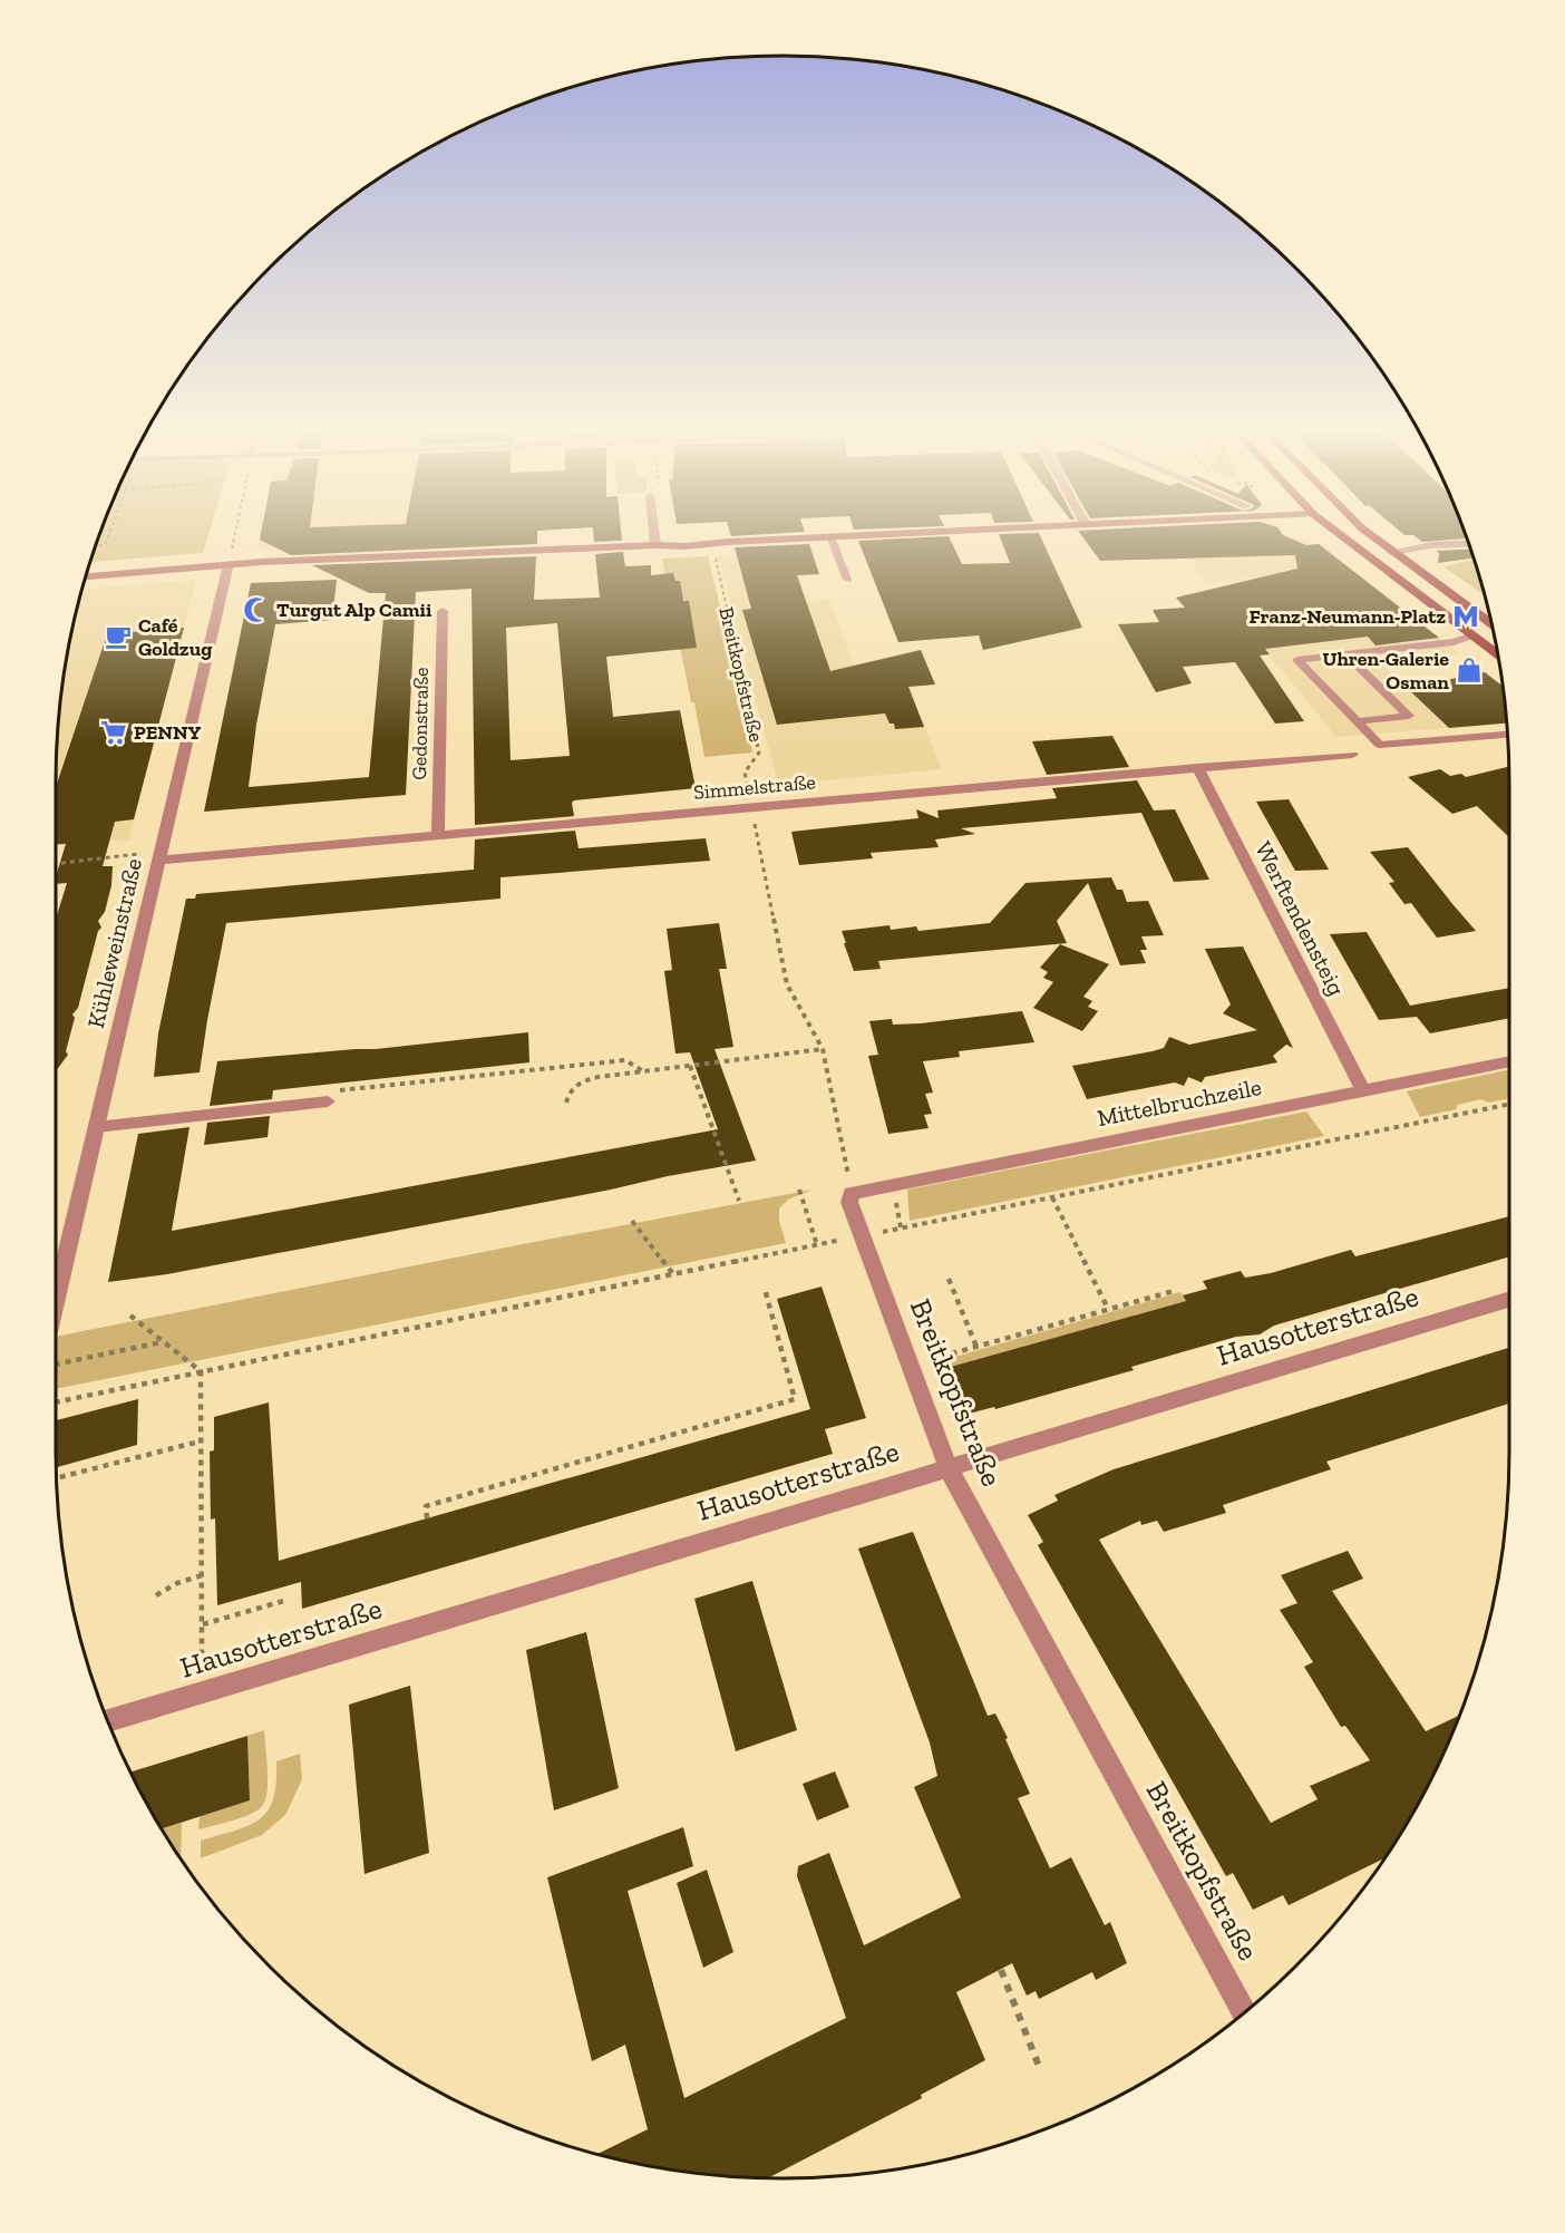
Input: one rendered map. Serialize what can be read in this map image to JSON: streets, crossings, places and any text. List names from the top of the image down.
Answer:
{
  "streets": {
    "street": [
      "Breitkopfstraße",
      "Gedonstraße",
      "Simmelstraße",
      "Werftendensteig",
      "Kühleweinstraße",
      "Mittelbruchzeile",
      "Hausotterstraße"
    ]
  },
  "crossings": [
    ["Breitkopfstraße", "Mittelbruchzeile"],
    ["Breitkopfstraße", "Hausotterstraße"],
    ["Gedonstraße", "Simmelstraße"],
    ["Simmelstraße", "Werftendensteig"],
    ["Simmelstraße", "Kühleweinstraße"],
    ["Werftendensteig", "Mittelbruchzeile"]
  ],
  "places": {
    "mosque": ["Turgut Alp Camii"],
    "metro station": ["Franz-Neumann-Platz"],
    "cafe": ["Café Goldzug"],
    "shop": ["Uhren-Galerie Osman"],
    "supermarket": ["PENNY"]
  }
}
